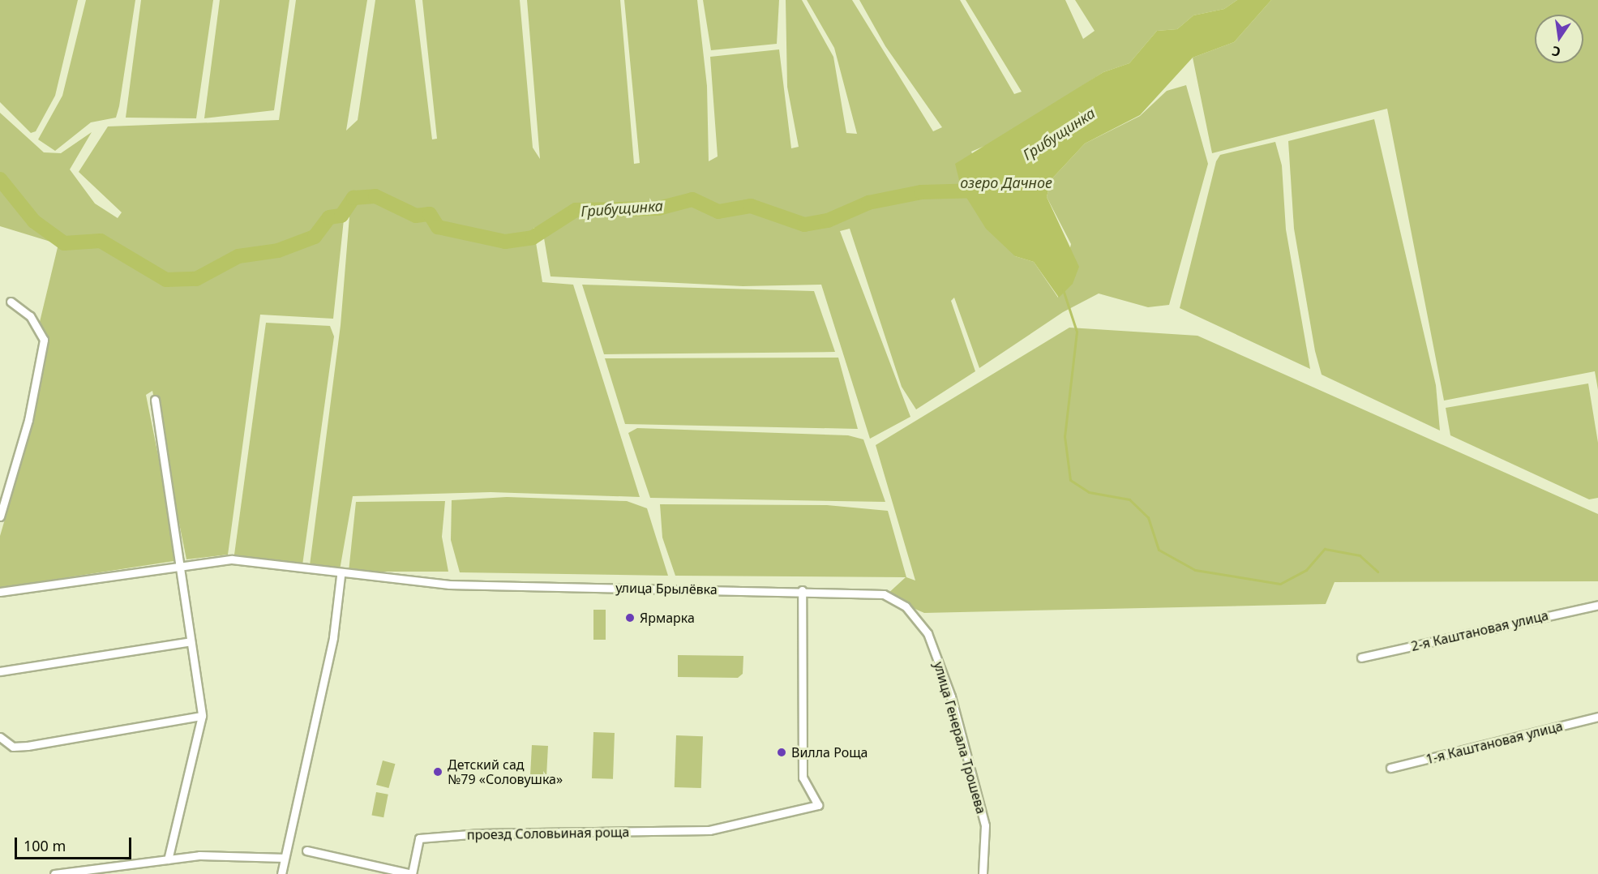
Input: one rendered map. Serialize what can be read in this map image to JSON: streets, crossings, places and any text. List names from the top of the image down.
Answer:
{
  "streets": {
    "street": [
      "улица Брылёвка",
      "2-я Каштановая улица",
      "улица Генерала Трошева",
      "1-я Каштановая улица",
      "проезд Соловьиная роща"
    ]
  },
  "crossings": [
    ["улица Брылёвка", "улица Генерала Трошева"],
    ["улица Брылёвка", "проезд Соловьиная роща"]
  ],
  "water": ["Грибущинка", "озеро Дачное"],
  "places": ["Ярмарка", "Вилла Роща", "Детский сад №79 «Соловушка»"],
  "scale_bar": "100 m",
  "north": "bottom"
}
